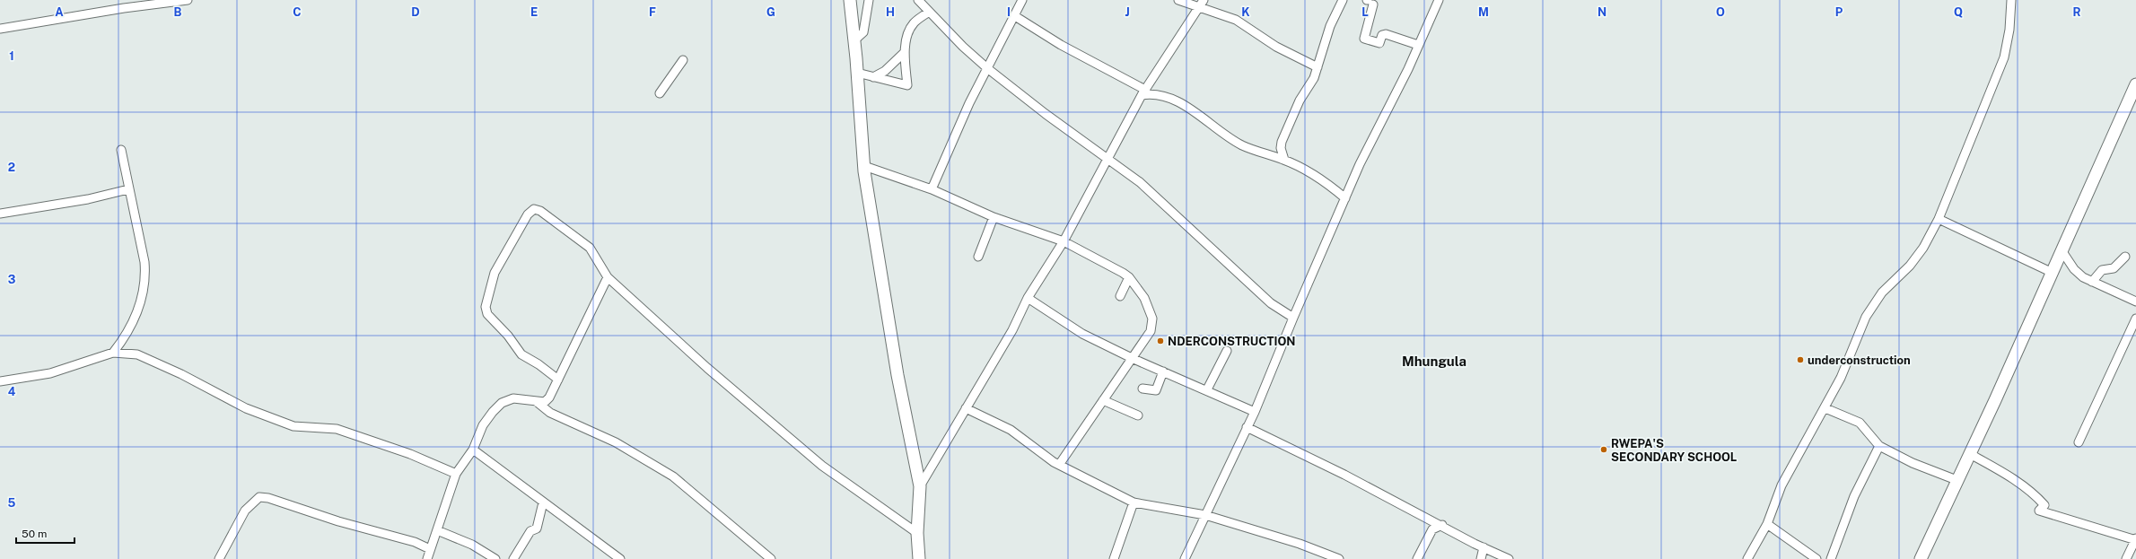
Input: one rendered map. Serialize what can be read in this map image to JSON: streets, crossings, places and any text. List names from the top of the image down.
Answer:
{
  "districts": ["Mhungula"],
  "places": ["NDERCONSTRUCTION", "underconstruction", "RWEPA'S SECONDARY SCHOOL"],
  "scale_bar": "50 m",
  "grid": {
    "columns": [
      "A",
      "B",
      "C",
      "D",
      "E",
      "F",
      "G",
      "H",
      "I",
      "J",
      "K",
      "L",
      "M",
      "N",
      "O",
      "P",
      "Q",
      "R"
    ],
    "rows": [
      "1",
      "2",
      "3",
      "4",
      "5"
    ]
  }
}
